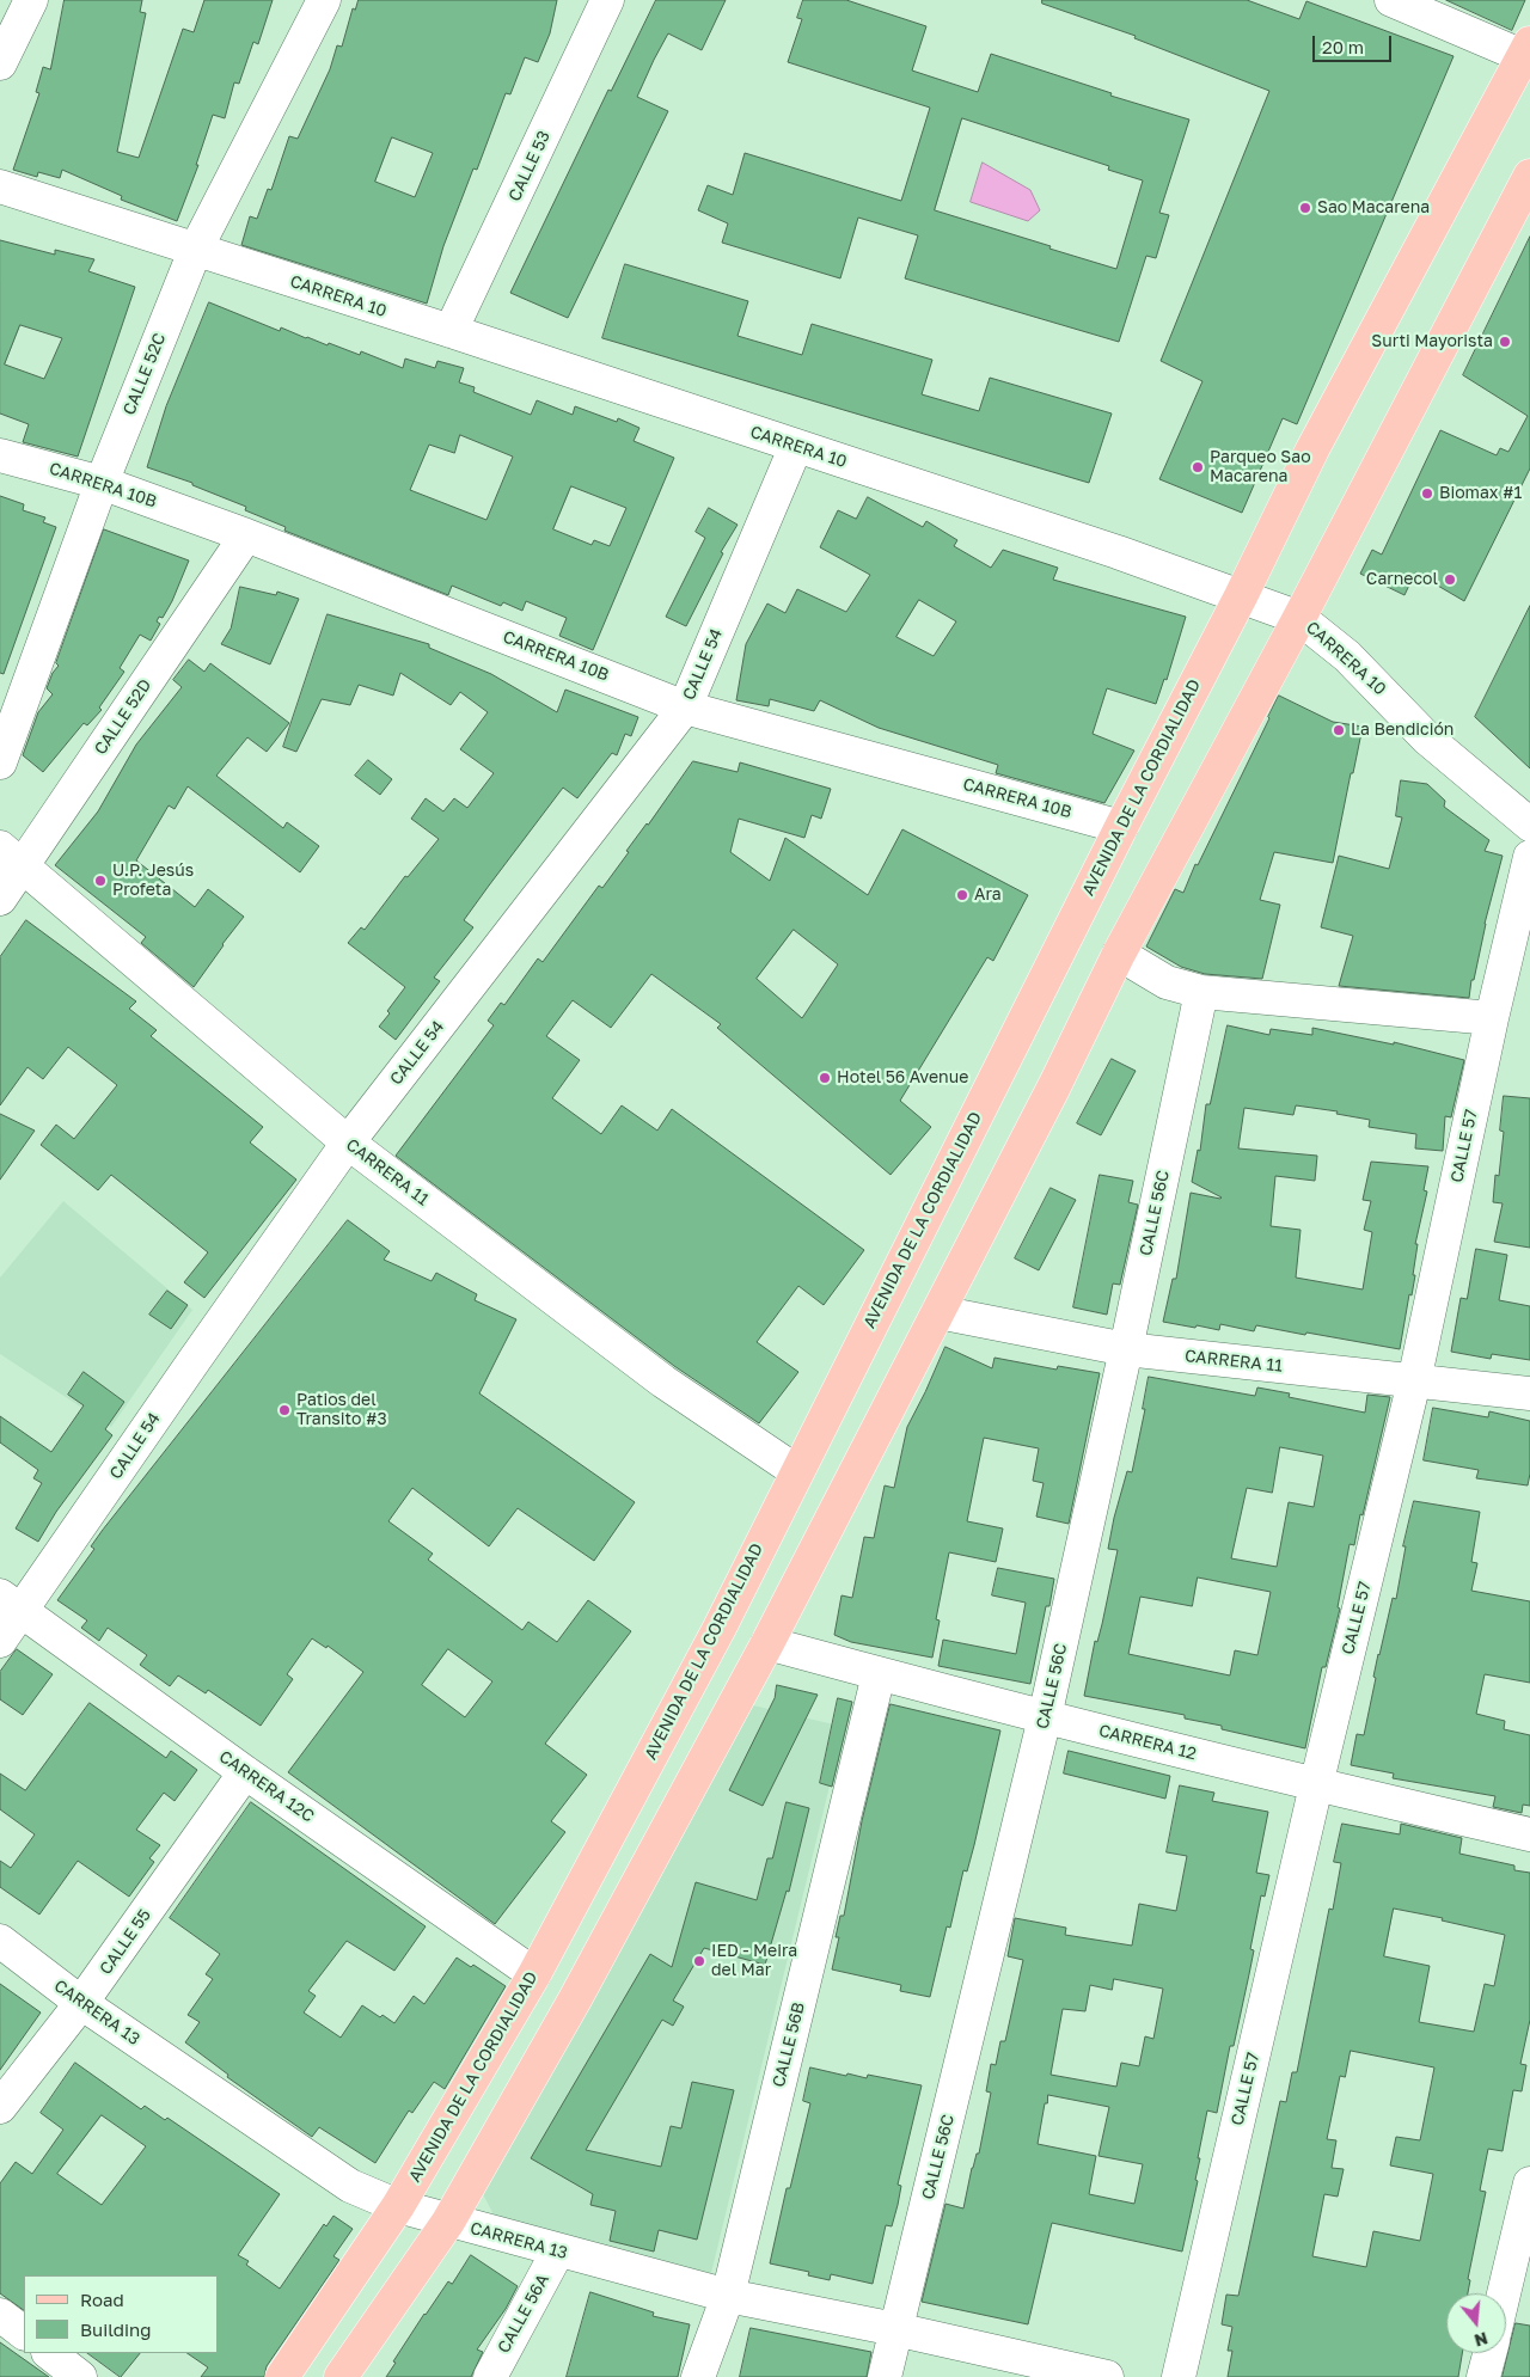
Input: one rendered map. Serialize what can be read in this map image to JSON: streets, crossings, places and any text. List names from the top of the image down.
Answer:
{
  "streets": {
    "main road": ["AVENIDA DE LA CORDIALIDAD"],
    "street": [
      "CALLE 53",
      "CARRERA 10",
      "CALLE 52C",
      "CARRERA 10B",
      "CALLE 54",
      "CALLE 52D",
      "CALLE 57",
      "CARRERA 11",
      "CALLE 56C",
      "CARRERA 12",
      "CARRERA 12C",
      "CALLE 55",
      "CARRERA 13",
      "CALLE 56B",
      "CALLE 56A"
    ]
  },
  "crossings": [
    ["CALLE 53", "CARRERA 10"],
    ["CARRERA 10", "CALLE 52C"],
    ["CARRERA 10", "CALLE 54"],
    ["CARRERA 10", "AVENIDA DE LA CORDIALIDAD"],
    ["CALLE 52C", "CARRERA 10B"],
    ["CARRERA 10B", "CALLE 54"],
    ["CARRERA 10B", "CALLE 52D"],
    ["CARRERA 10B", "AVENIDA DE LA CORDIALIDAD"],
    ["CALLE 54", "CARRERA 11"],
    ["CALLE 54", "CARRERA 12C"],
    ["CALLE 52D", "CARRERA 11"],
    ["AVENIDA DE LA CORDIALIDAD", "CARRERA 11"],
    ["AVENIDA DE LA CORDIALIDAD", "CARRERA 12C"],
    ["AVENIDA DE LA CORDIALIDAD", "CARRERA 13"],
    ["CALLE 57", "CARRERA 11"],
    ["CALLE 57", "CARRERA 12"],
    ["CARRERA 11", "CALLE 56C"],
    ["CALLE 56C", "CARRERA 12"],
    ["CALLE 56C", "CARRERA 13"],
    ["CARRERA 12", "CALLE 56B"],
    ["CARRERA 12C", "CALLE 55"],
    ["CALLE 55", "CARRERA 13"],
    ["CARRERA 13", "CALLE 56B"],
    ["CARRERA 13", "CALLE 56A"]
  ],
  "places": [
    "Sao Macarena",
    "Surti Mayorista",
    "Parqueo Sao Macarena",
    "Biomax #1",
    "Carnecol",
    "La Bendición",
    "U.P. Jesús Profeta",
    "Ara",
    "Hotel 56 Avenue",
    "Patios del Transito #3",
    "IED - Meira del Mar"
  ],
  "legend": ["Road", "Building"],
  "scale_bar": "20 m",
  "north": "bottom"
}
